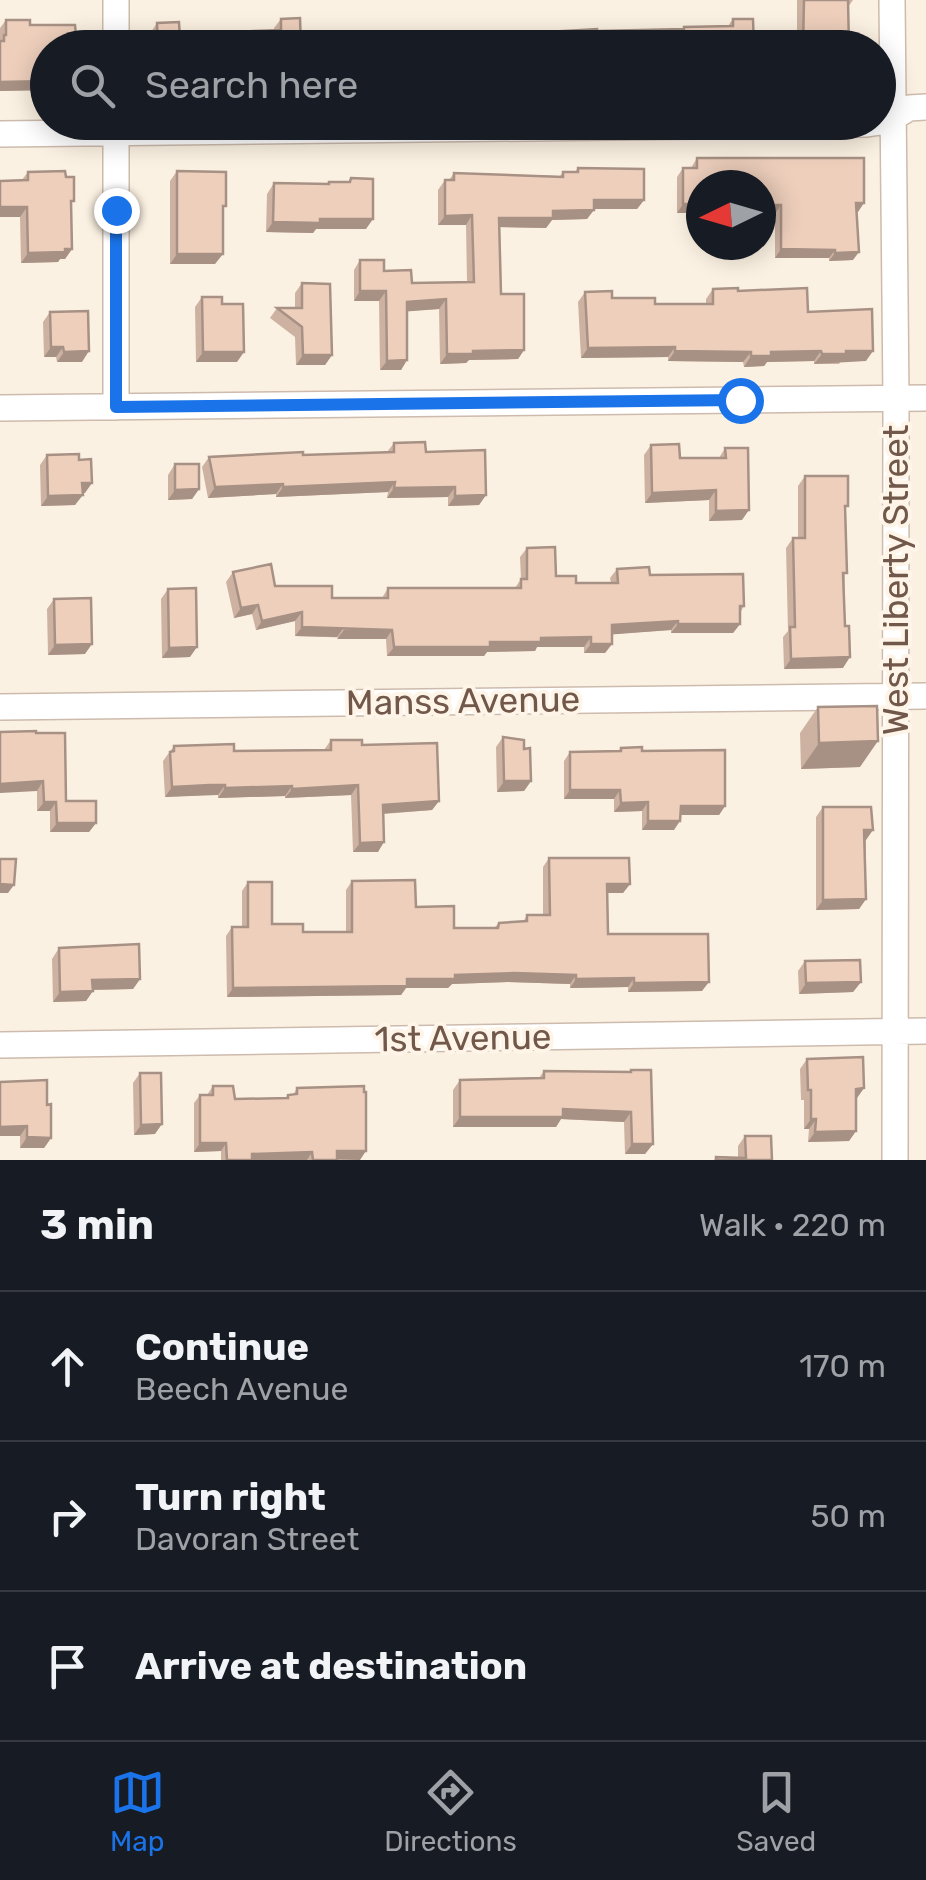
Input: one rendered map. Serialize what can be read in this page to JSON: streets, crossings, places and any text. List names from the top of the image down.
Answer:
{
  "streets": {
    "street": ["West Liberty Street", "Manss Avenue", "1st Avenue"]
  },
  "crossings": [
    ["West Liberty Street", "Manss Avenue"],
    ["West Liberty Street", "1st Avenue"]
  ],
  "north": "left",
  "page": {
    "search": "Search here",
    "heading": ["3 min", "Walk · 220 m"],
    "list": [
      ["Continue", "Beech Avenue", "170 m"],
      ["Turn right", "Davoran Street", "50 m"],
      "Arrive at destination"
    ],
    "nav": ["Map", "Directions", "Saved"]
  }
}
